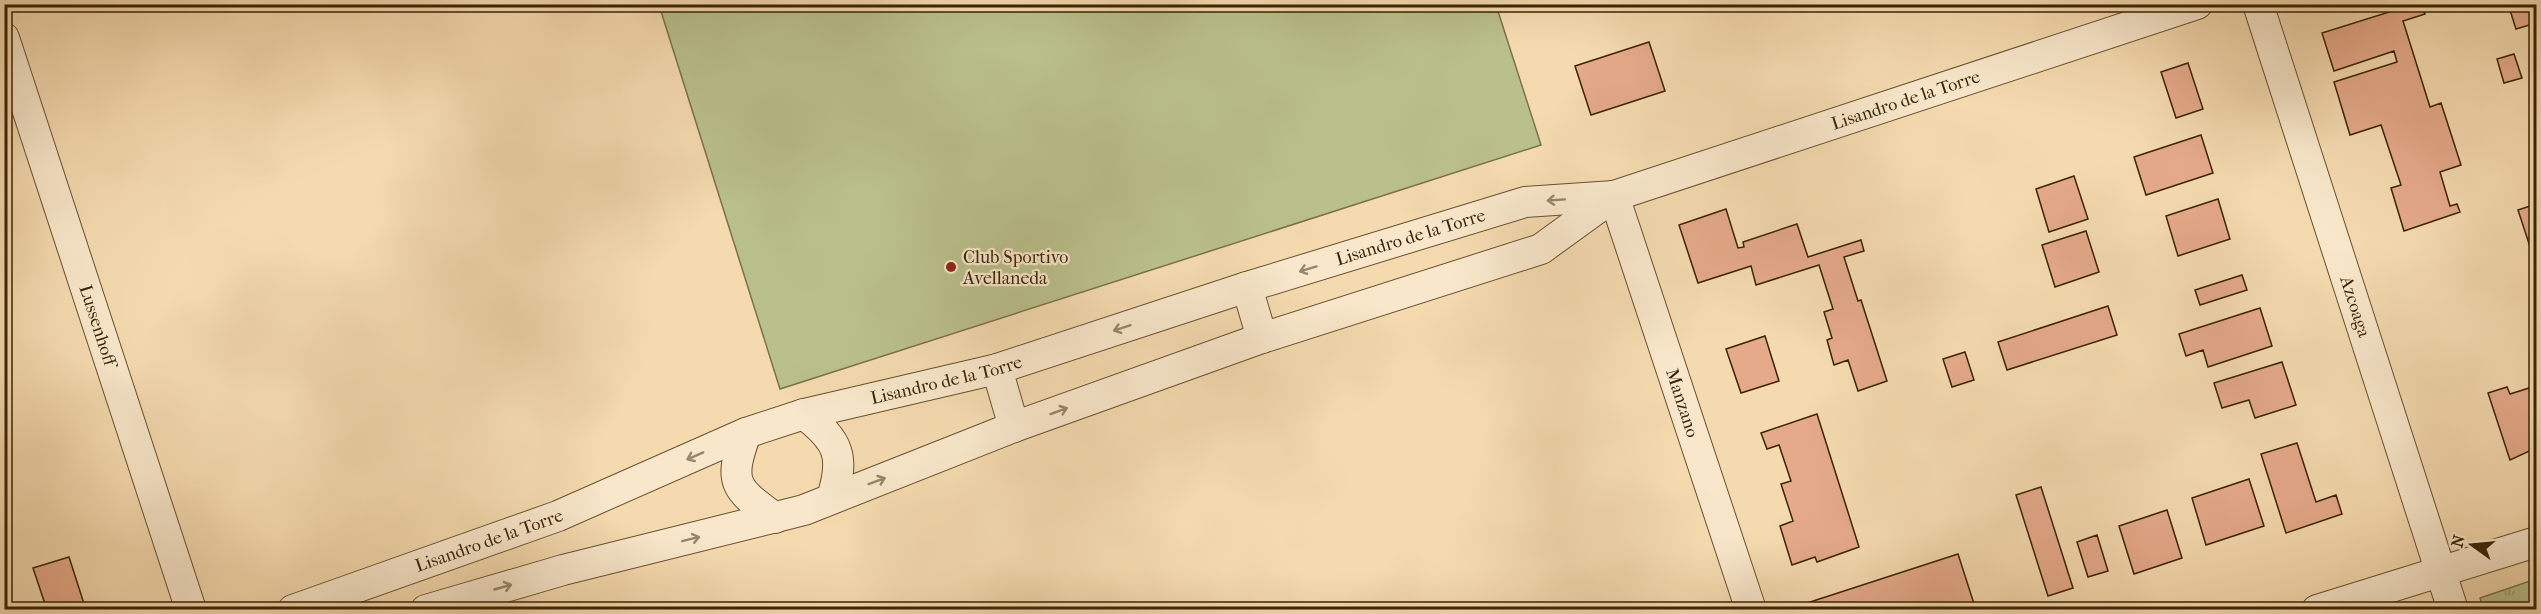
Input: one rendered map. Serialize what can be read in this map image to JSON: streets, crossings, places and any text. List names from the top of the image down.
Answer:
{
  "streets": {
    "street": [
      "Lisandro de la Torre",
      "Azcoaga",
      "Lussenhoff",
      "Manzano"
    ]
  },
  "crossings": [
    ["Lisandro de la Torre", "Manzano"]
  ],
  "places": ["Club Sportivo Avellaneda"],
  "north": "left"
}
